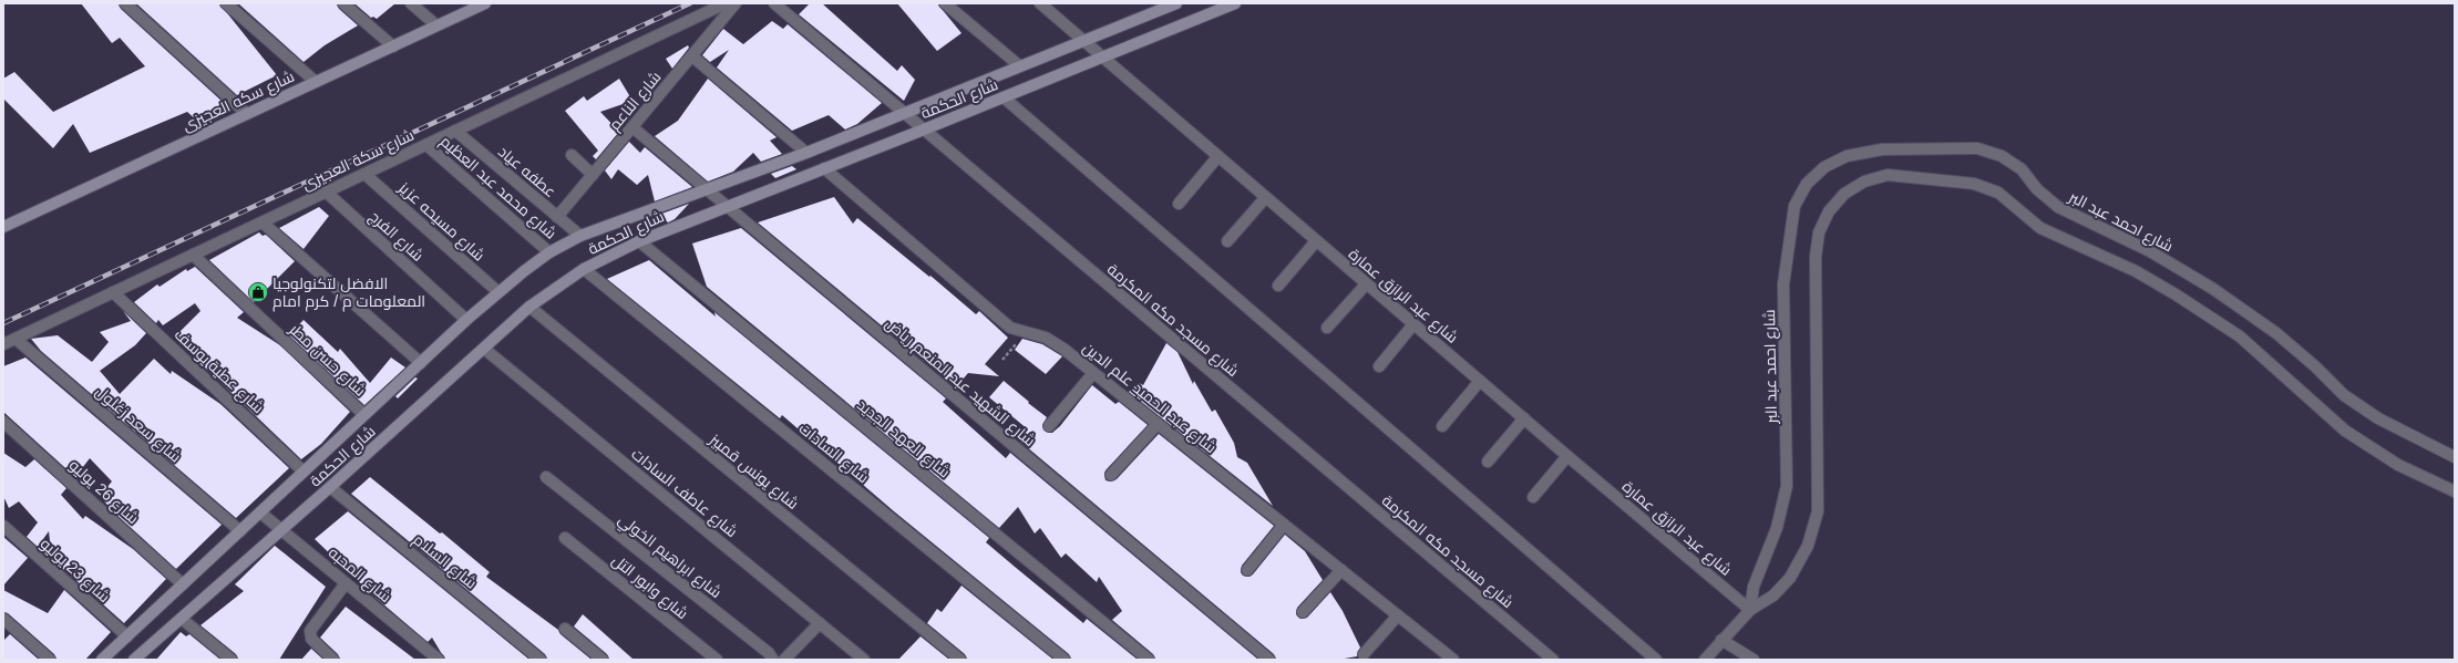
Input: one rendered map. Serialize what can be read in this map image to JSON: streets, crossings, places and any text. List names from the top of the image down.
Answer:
{
  "streets": {
    "street": [
      "شارع الحكمة",
      "شارع سكه العجيزى",
      "شارع الناعم",
      "شارع سكة العجيزى",
      "عطفه عياد",
      "شارع محمد عبد العظيم",
      "شارع مسيحه عزيز",
      "شارع احمد عبد البر",
      "شارع الفرج",
      "شارع عبد الرازق عمارة",
      "شارع مسجد مكه المكرمة",
      "شارع حسن مطر",
      "شارع عطية يوسف",
      "شارع الشهيد عبد المنعم رياض",
      "شارع عبد الحميد علم الدين",
      "شارع سعد زغلول",
      "شارع العهد الجديد",
      "شارع السادات",
      "شارع يونس قمبيز",
      "شارع 26 يوليو",
      "شارع عاطف السادات",
      "شارع ابراهيم الخولي",
      "شارع السلام",
      "شارع 23 يوليو",
      "شارع المحبه",
      "شارع وابور التل"
    ]
  },
  "crossings": [
    ["شارع الحكمة", "عطفه عياد"],
    ["شارع الحكمة", "شارع محمد عبد العظيم"],
    ["شارع الحكمة", "شارع مسيحه عزيز"],
    ["شارع الحكمة", "شارع الفرج"],
    ["شارع الحكمة", "شارع عبد الرازق عمارة"],
    ["شارع الحكمة", "شارع مسجد مكه المكرمة"],
    ["شارع الحكمة", "شارع حسن مطر"],
    ["شارع الحكمة", "شارع عطية يوسف"],
    ["شارع الحكمة", "شارع الشهيد عبد المنعم رياض"],
    ["شارع الحكمة", "شارع عبد الحميد علم الدين"],
    ["شارع الحكمة", "شارع سعد زغلول"],
    ["شارع الحكمة", "شارع العهد الجديد"],
    ["شارع الحكمة", "شارع السادات"],
    ["شارع الحكمة", "شارع يونس قمبيز"],
    ["شارع الحكمة", "شارع 26 يوليو"],
    ["شارع الحكمة", "شارع عاطف السادات"],
    ["شارع الحكمة", "شارع السلام"],
    ["شارع الحكمة", "شارع 23 يوليو"],
    ["شارع الحكمة", "شارع المحبه"],
    ["شارع الناعم", "عطفه عياد"],
    ["شارع الناعم", "شارع الشهيد عبد المنعم رياض"],
    ["شارع سكة العجيزى", "عطفه عياد"],
    ["شارع سكة العجيزى", "شارع محمد عبد العظيم"],
    ["شارع سكة العجيزى", "شارع مسيحه عزيز"],
    ["شارع سكة العجيزى", "شارع الفرج"],
    ["شارع سكة العجيزى", "شارع حسن مطر"],
    ["شارع سكة العجيزى", "شارع عطية يوسف"],
    ["شارع سكة العجيزى", "شارع سعد زغلول"],
    ["شارع احمد عبد البر", "شارع عبد الرازق عمارة"]
  ],
  "places": {
    "shop": ["الافضل لتكنولوجيا المعلومات م / كرم امام"]
  }
}
